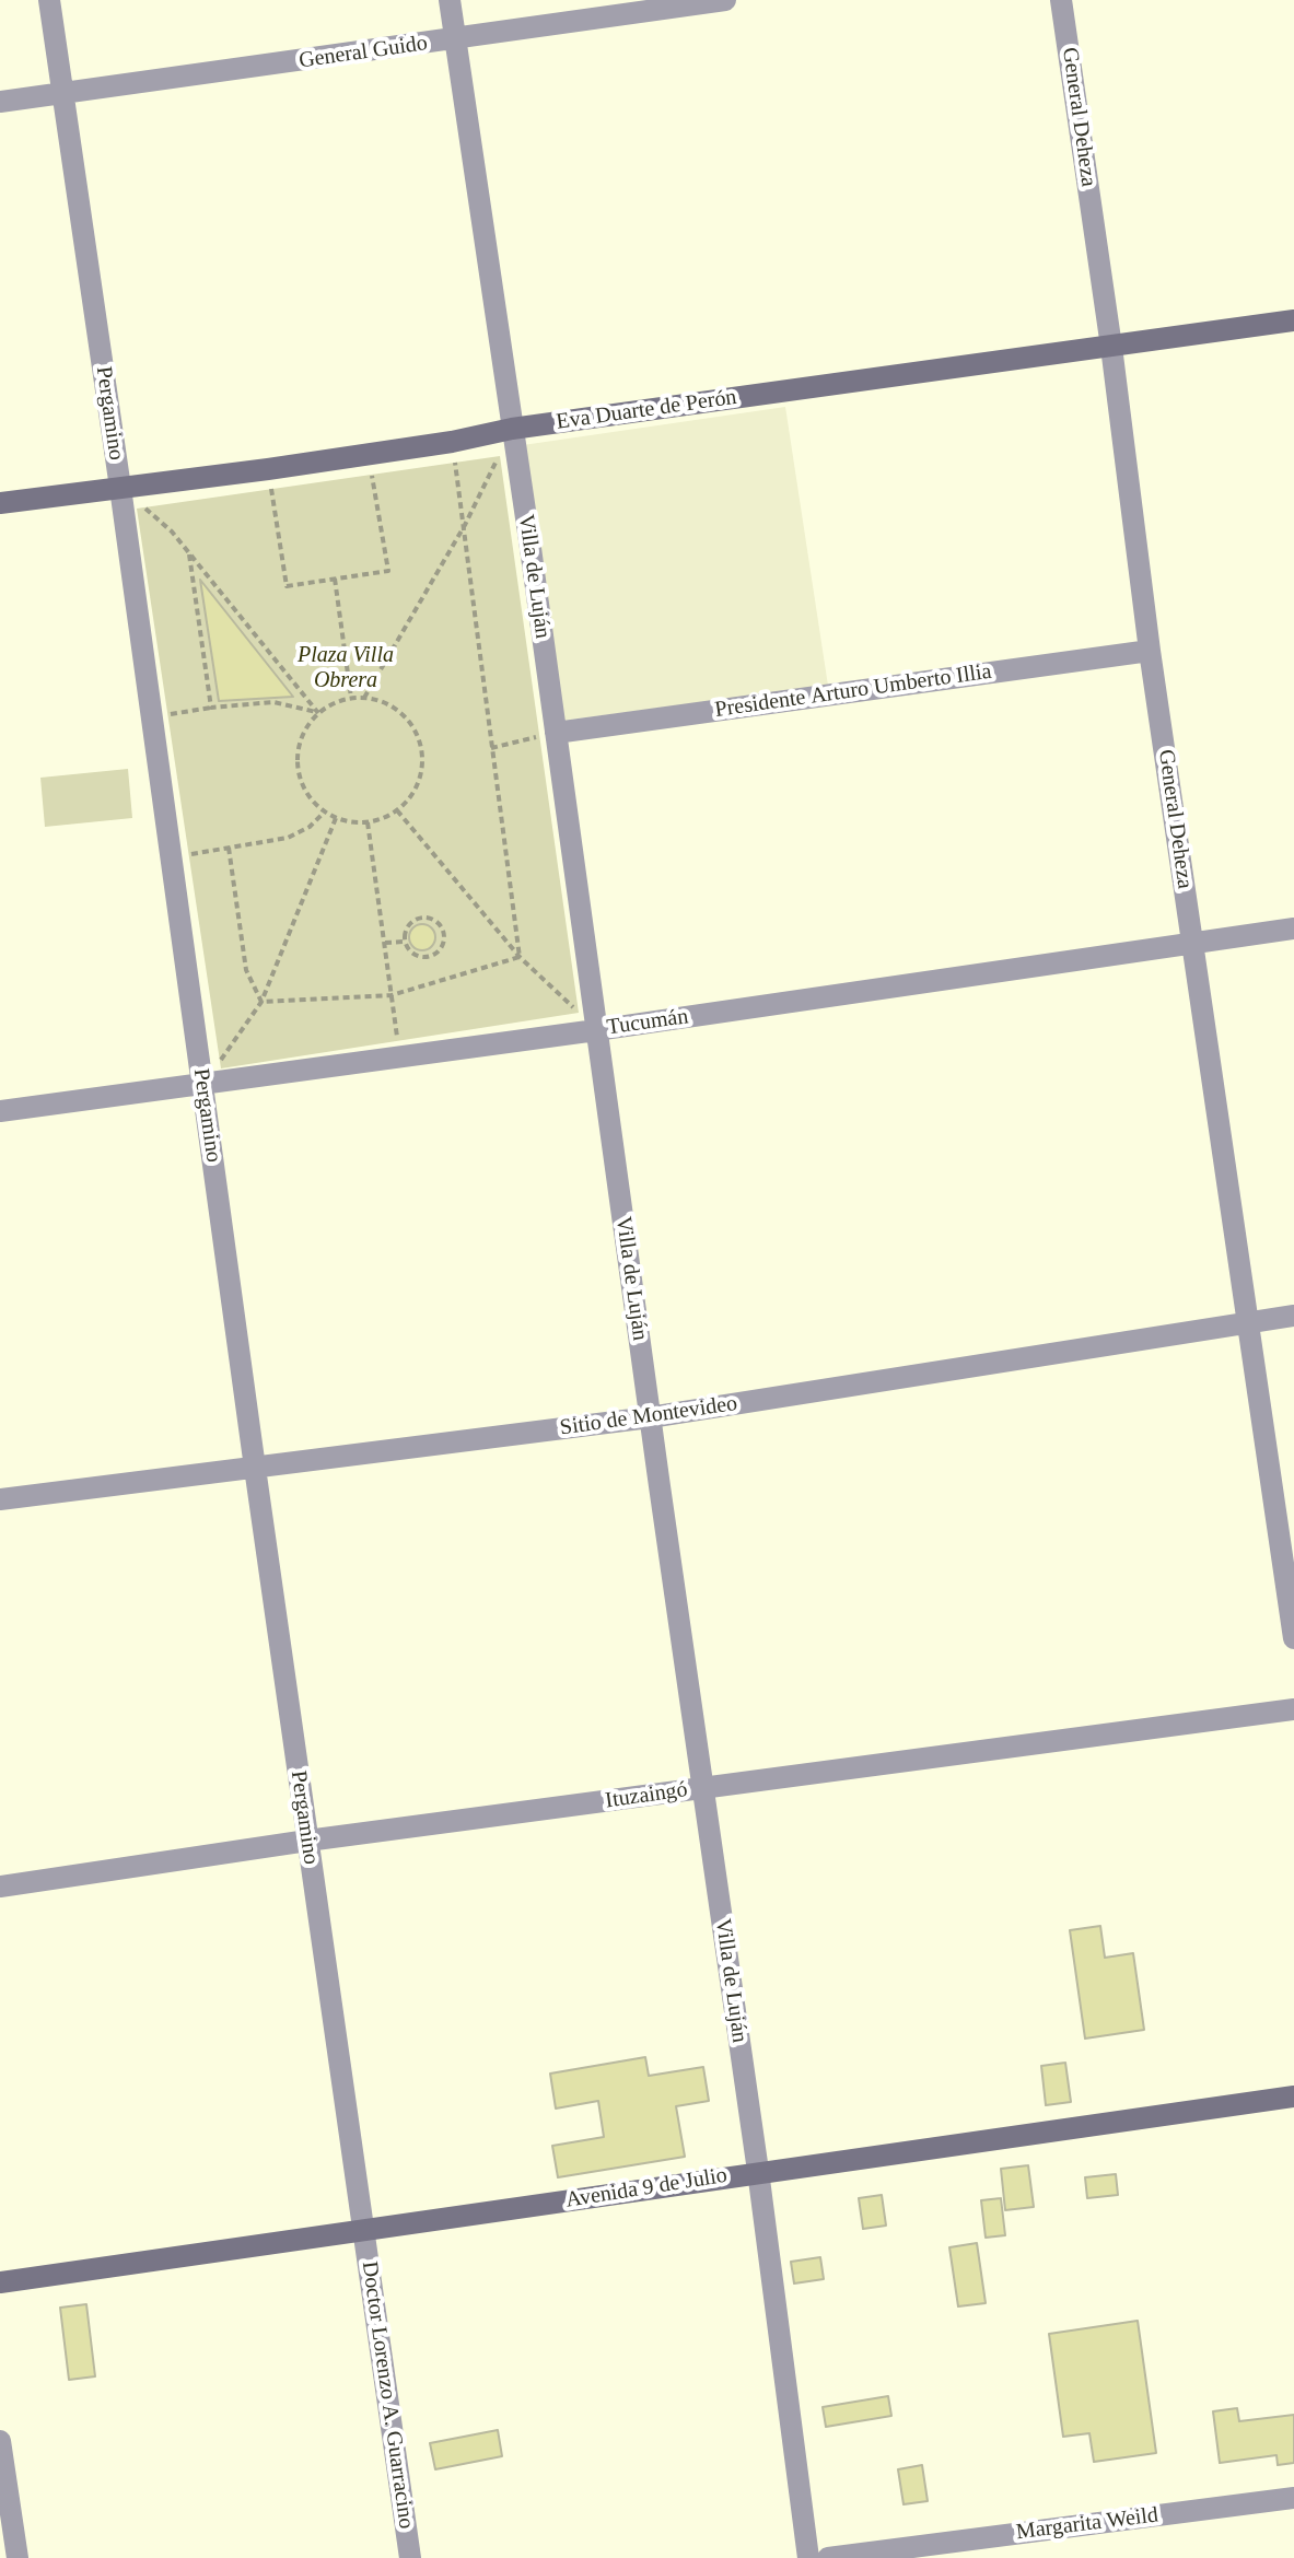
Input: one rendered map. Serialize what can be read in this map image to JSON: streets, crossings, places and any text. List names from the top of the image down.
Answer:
{
  "streets": {
    "main road": ["Eva Duarte de Perón", "Avenida 9 de Julio"],
    "street": [
      "General Guido",
      "General Deheza",
      "Pergamino",
      "Villa de Luján",
      "Presidente Arturo Umberto Illia",
      "Tucumán",
      "Sitio de Montevideo",
      "Ituzaingó",
      "Doctor Lorenzo A. Guarracino",
      "Margarita Weild"
    ]
  },
  "crossings": [
    ["General Guido", "Pergamino"],
    ["General Guido", "Villa de Luján"],
    ["General Deheza", "Eva Duarte de Perón"],
    ["General Deheza", "Presidente Arturo Umberto Illia"],
    ["General Deheza", "Tucumán"],
    ["General Deheza", "Sitio de Montevideo"],
    ["Eva Duarte de Perón", "Pergamino"],
    ["Eva Duarte de Perón", "Villa de Luján"],
    ["Pergamino", "Tucumán"],
    ["Pergamino", "Sitio de Montevideo"],
    ["Pergamino", "Ituzaingó"],
    ["Pergamino", "Avenida 9 de Julio"],
    ["Pergamino", "Doctor Lorenzo A. Guarracino"],
    ["Villa de Luján", "Presidente Arturo Umberto Illia"],
    ["Villa de Luján", "Tucumán"],
    ["Villa de Luján", "Sitio de Montevideo"],
    ["Villa de Luján", "Ituzaingó"],
    ["Villa de Luján", "Avenida 9 de Julio"],
    ["Avenida 9 de Julio", "Doctor Lorenzo A. Guarracino"]
  ],
  "parks": ["Plaza Villa Obrera"]
}
